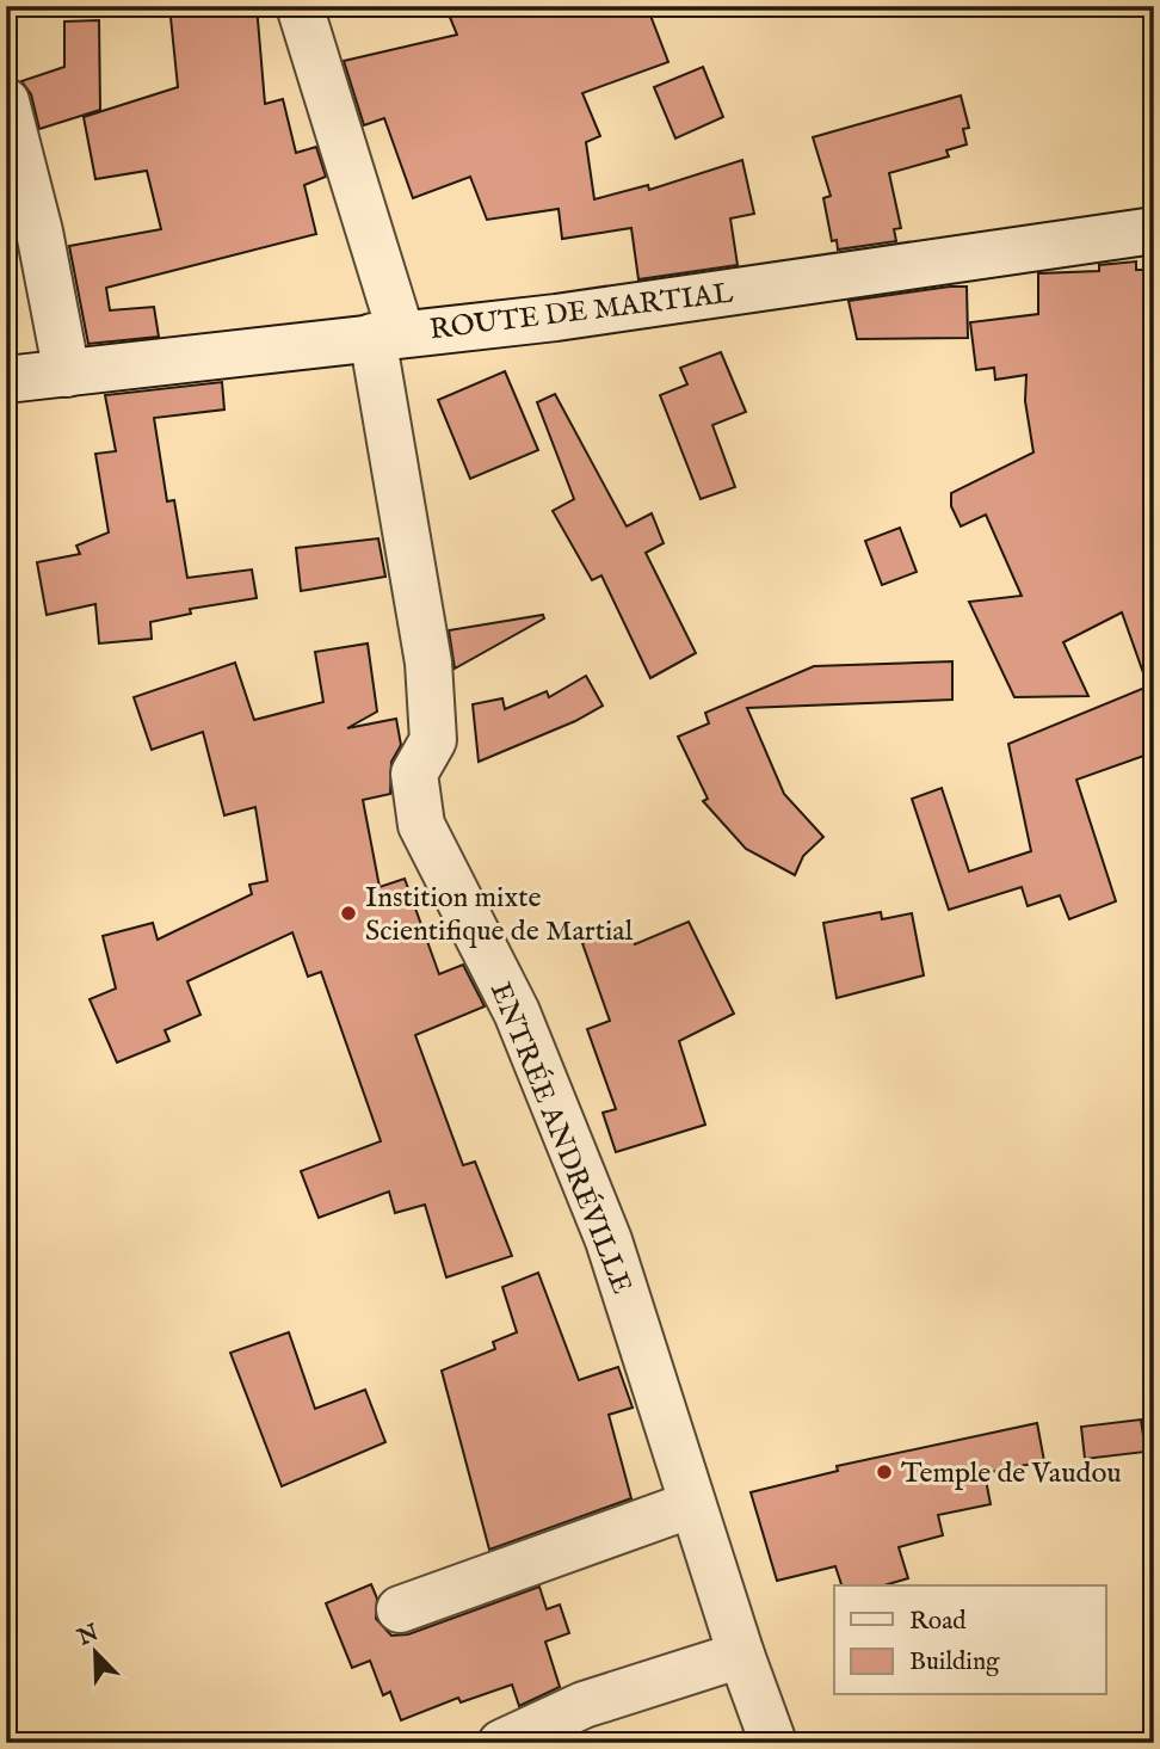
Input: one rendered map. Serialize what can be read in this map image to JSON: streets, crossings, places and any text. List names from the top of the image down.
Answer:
{
  "streets": {
    "street": ["ROUTE DE MARTIAL", "ENTRÉE ANDRÉVILLE"]
  },
  "crossings": [
    ["ROUTE DE MARTIAL", "ENTRÉE ANDRÉVILLE"]
  ],
  "places": ["Instition mixte Scientifique de Martial", "Temple de Vaudou"],
  "legend": ["Road", "Building"],
  "north": "top left"
}
